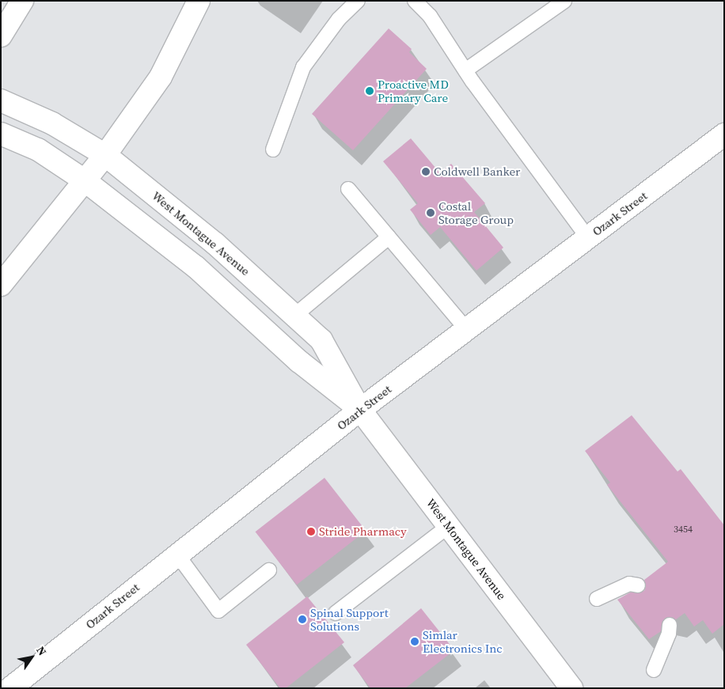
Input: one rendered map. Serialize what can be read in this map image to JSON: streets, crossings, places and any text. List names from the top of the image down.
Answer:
{
  "streets": {
    "main road": ["Ozark Street", "West Montague Avenue"]
  },
  "crossings": [
    ["Ozark Street", "West Montague Avenue"]
  ],
  "places": [
    "Proactive MD Primary Care",
    "Coldwell Banker",
    "Costal Storage Group",
    "Stride Pharmacy",
    "Spinal Support Solutions",
    "Simlar Electronics Inc"
  ],
  "house_numbers": ["3454"],
  "north": "top right"
}
